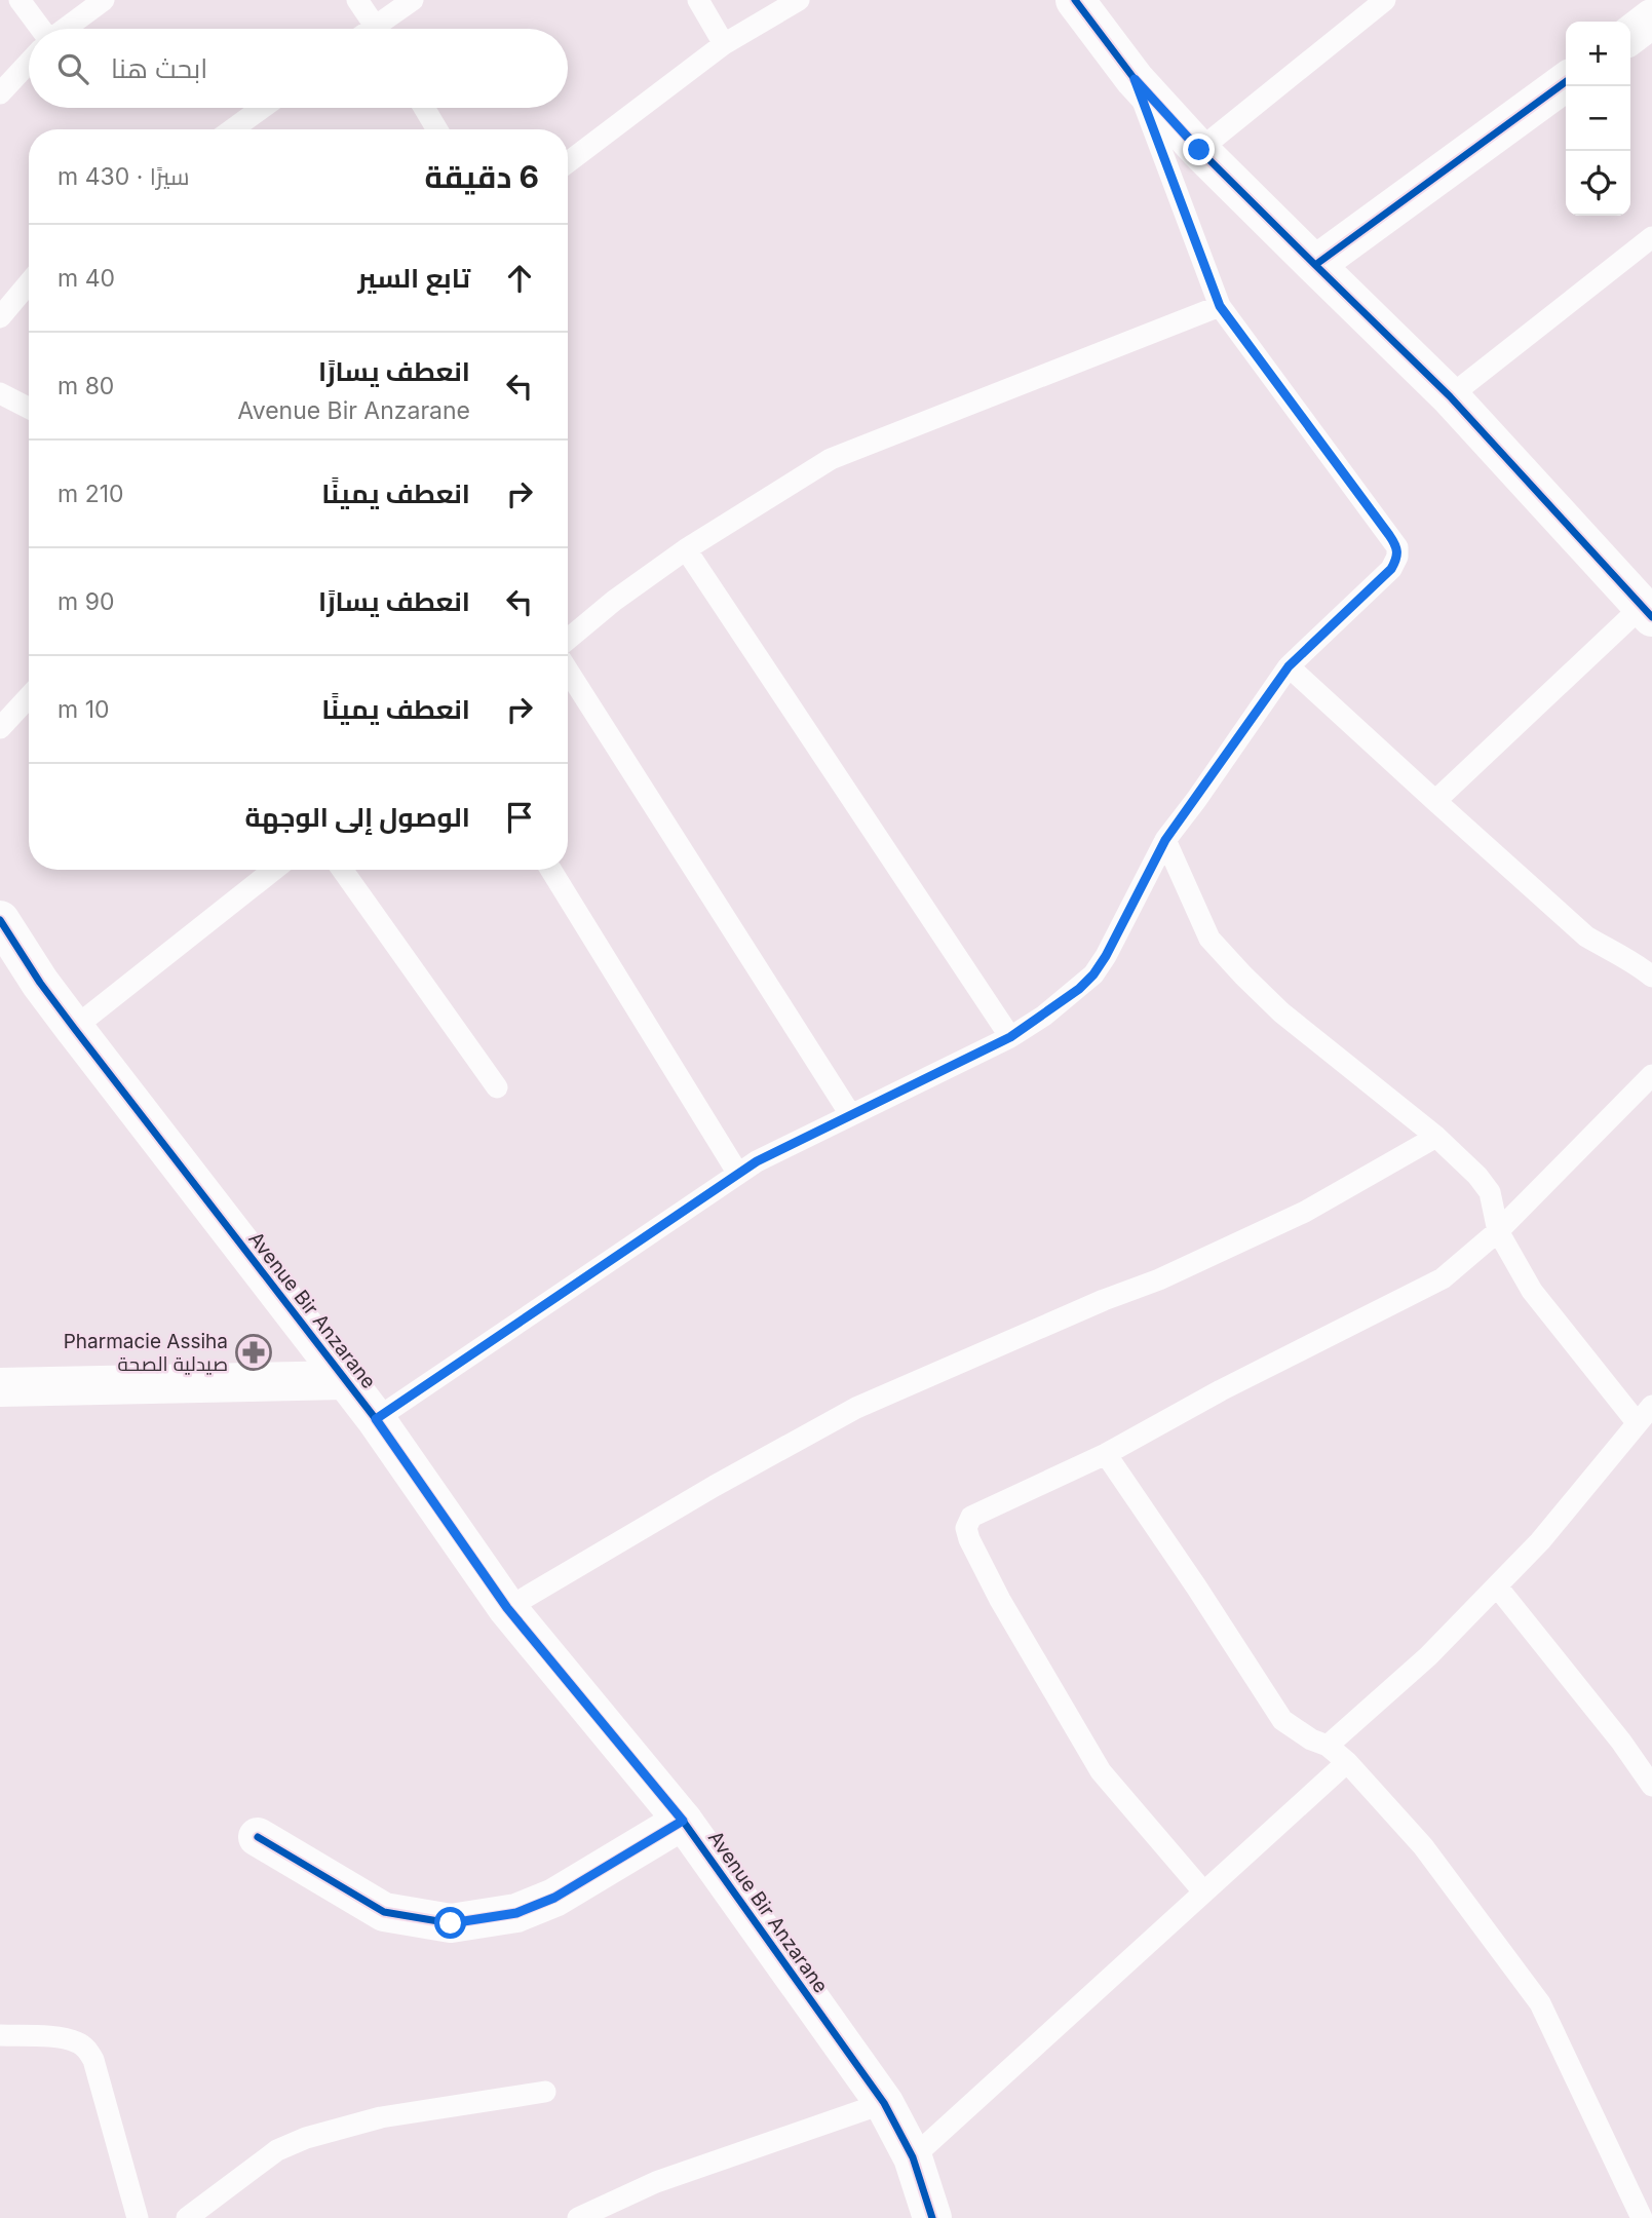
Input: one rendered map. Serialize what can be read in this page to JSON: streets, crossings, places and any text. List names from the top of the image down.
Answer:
{
  "streets": {
    "street": ["Avenue Bir Anzarane"]
  },
  "places": {
    "pharmacy": ["Pharmacie Assiha صيدلية الصحة"]
  },
  "page": {
    "map_buttons": ["+", "−"],
    "search": "ابحث هنا",
    "heading": ["6 دقيقة", "سيرًا · 430 m"],
    "list": [
      ["تابع السير", "40 m"],
      ["انعطف يسارًا", "Avenue Bir Anzarane", "80 m"],
      ["انعطف يمينًا", "210 m"],
      ["انعطف يسارًا", "90 m"],
      ["انعطف يمينًا", "10 m"],
      "الوصول إلى الوجهة"
    ]
  }
}
